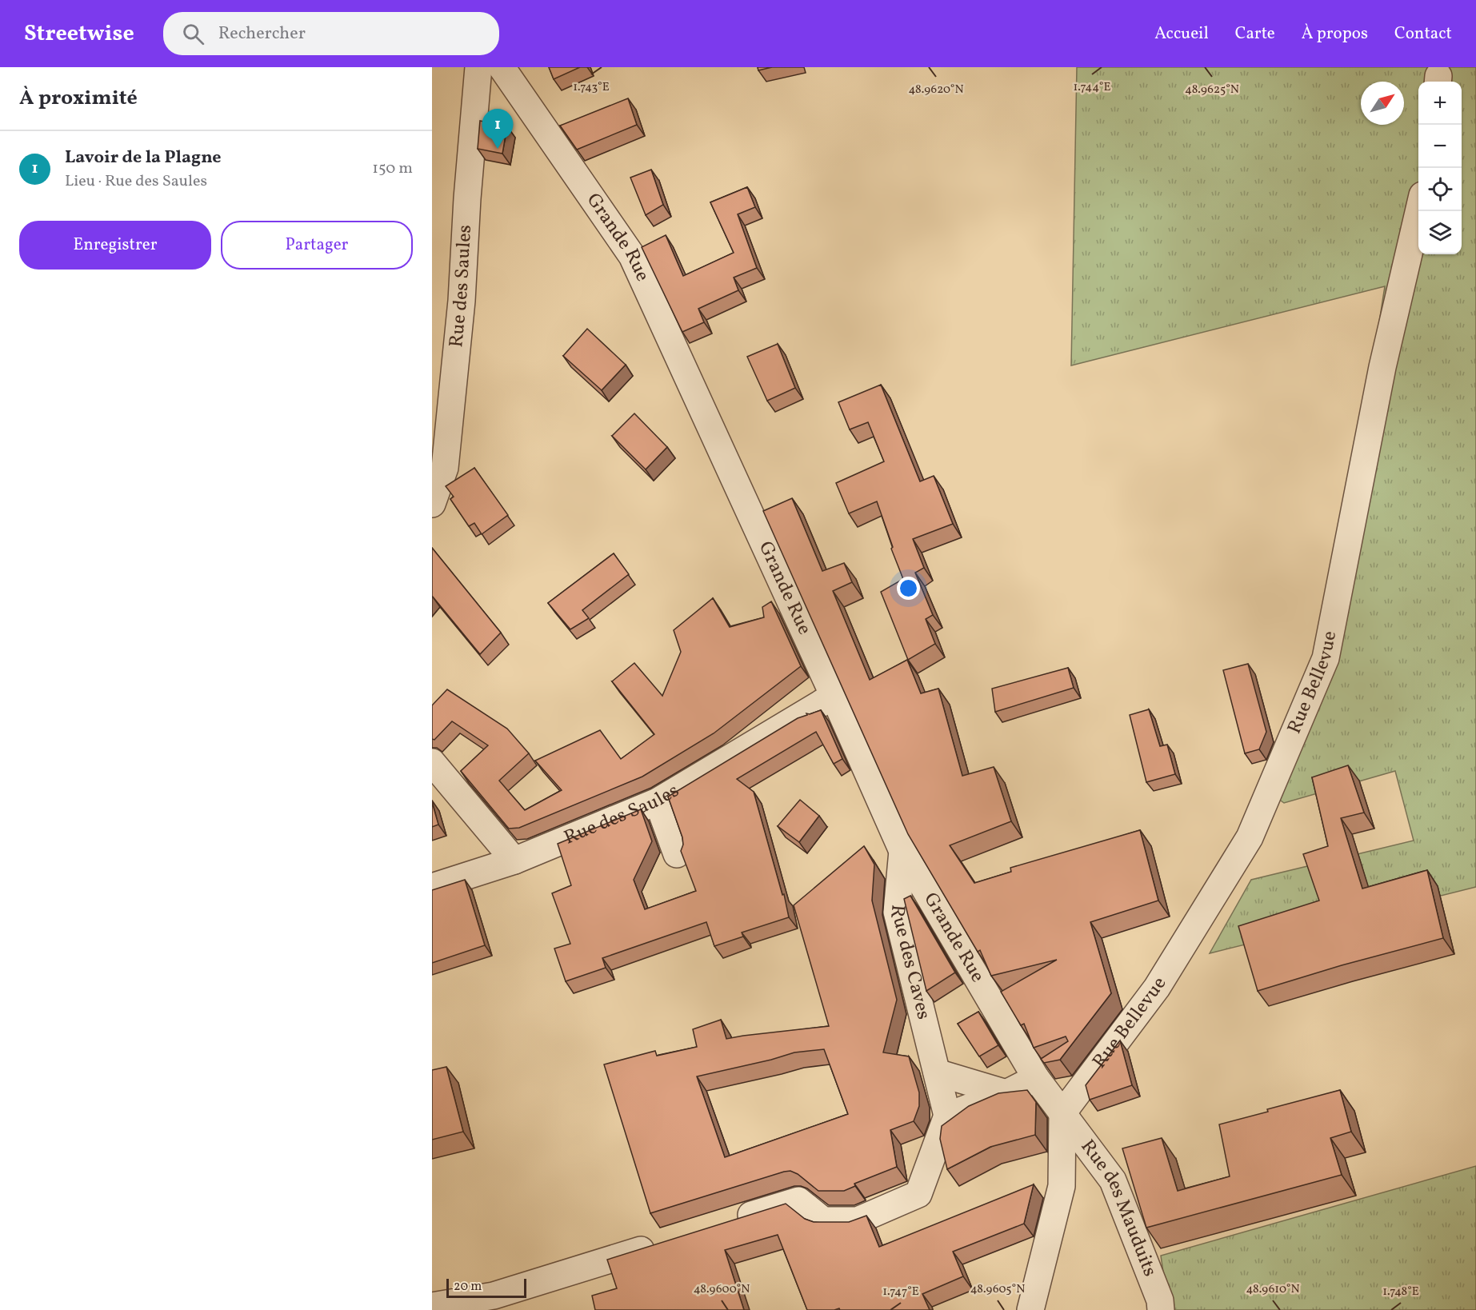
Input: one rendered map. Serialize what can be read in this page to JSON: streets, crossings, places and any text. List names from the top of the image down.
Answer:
{
  "streets": {
    "street": [
      "Grande Rue",
      "Rue des Saules",
      "Rue Bellevue",
      "Rue des Caves",
      "Rue des Mauduits"
    ]
  },
  "crossings": [
    ["Grande Rue", "Rue des Saules"],
    ["Grande Rue", "Rue Bellevue"],
    ["Grande Rue", "Rue des Caves"],
    ["Grande Rue", "Rue des Mauduits"],
    ["Rue Bellevue", "Rue des Mauduits"]
  ],
  "scale_bar": "20 m",
  "north": "top right",
  "page": {
    "header": "Streetwise",
    "search": "Rechercher",
    "nav": [
      "Accueil",
      "Carte",
      "À propos",
      "Contact"
    ],
    "heading": "À proximité",
    "map_buttons": ["+", "−"],
    "pins": "1",
    "list": [
      {
        "mark": "1",
        "name": "Lavoir de la Plagne",
        "note": "Lieu · Rue des Saules",
        "value": "150 m"
      }
    ],
    "buttons": ["Enregistrer", "Partager"],
    "scale": "20 m"
  },
  "coordinates": [
    "1.743°E",
    "1.744°E",
    "48.9620°N",
    "48.9625°N",
    "48.9600°N",
    "48.9605°N",
    "48.9610°N",
    "1.747°E",
    "1.748°E"
  ]
}
